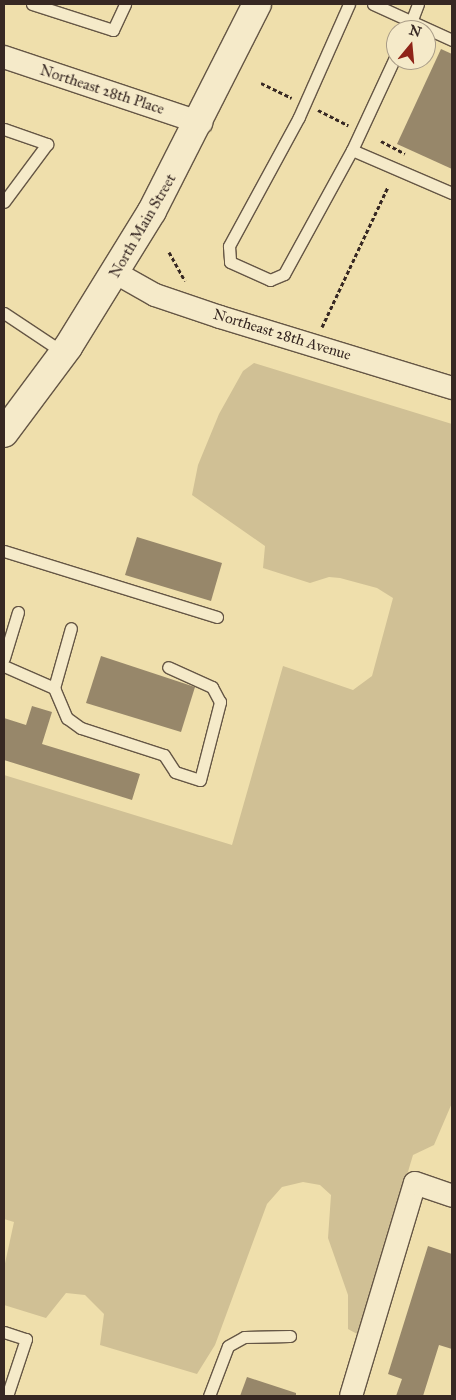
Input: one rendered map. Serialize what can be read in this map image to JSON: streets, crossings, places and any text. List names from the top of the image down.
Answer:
{
  "streets": {
    "main road": ["North Main Street"],
    "street": ["Northeast 28th Place", "Northeast 28th Avenue"]
  },
  "crossings": [
    ["Northeast 28th Place", "North Main Street"],
    ["North Main Street", "Northeast 28th Avenue"]
  ],
  "north": "top"
}
